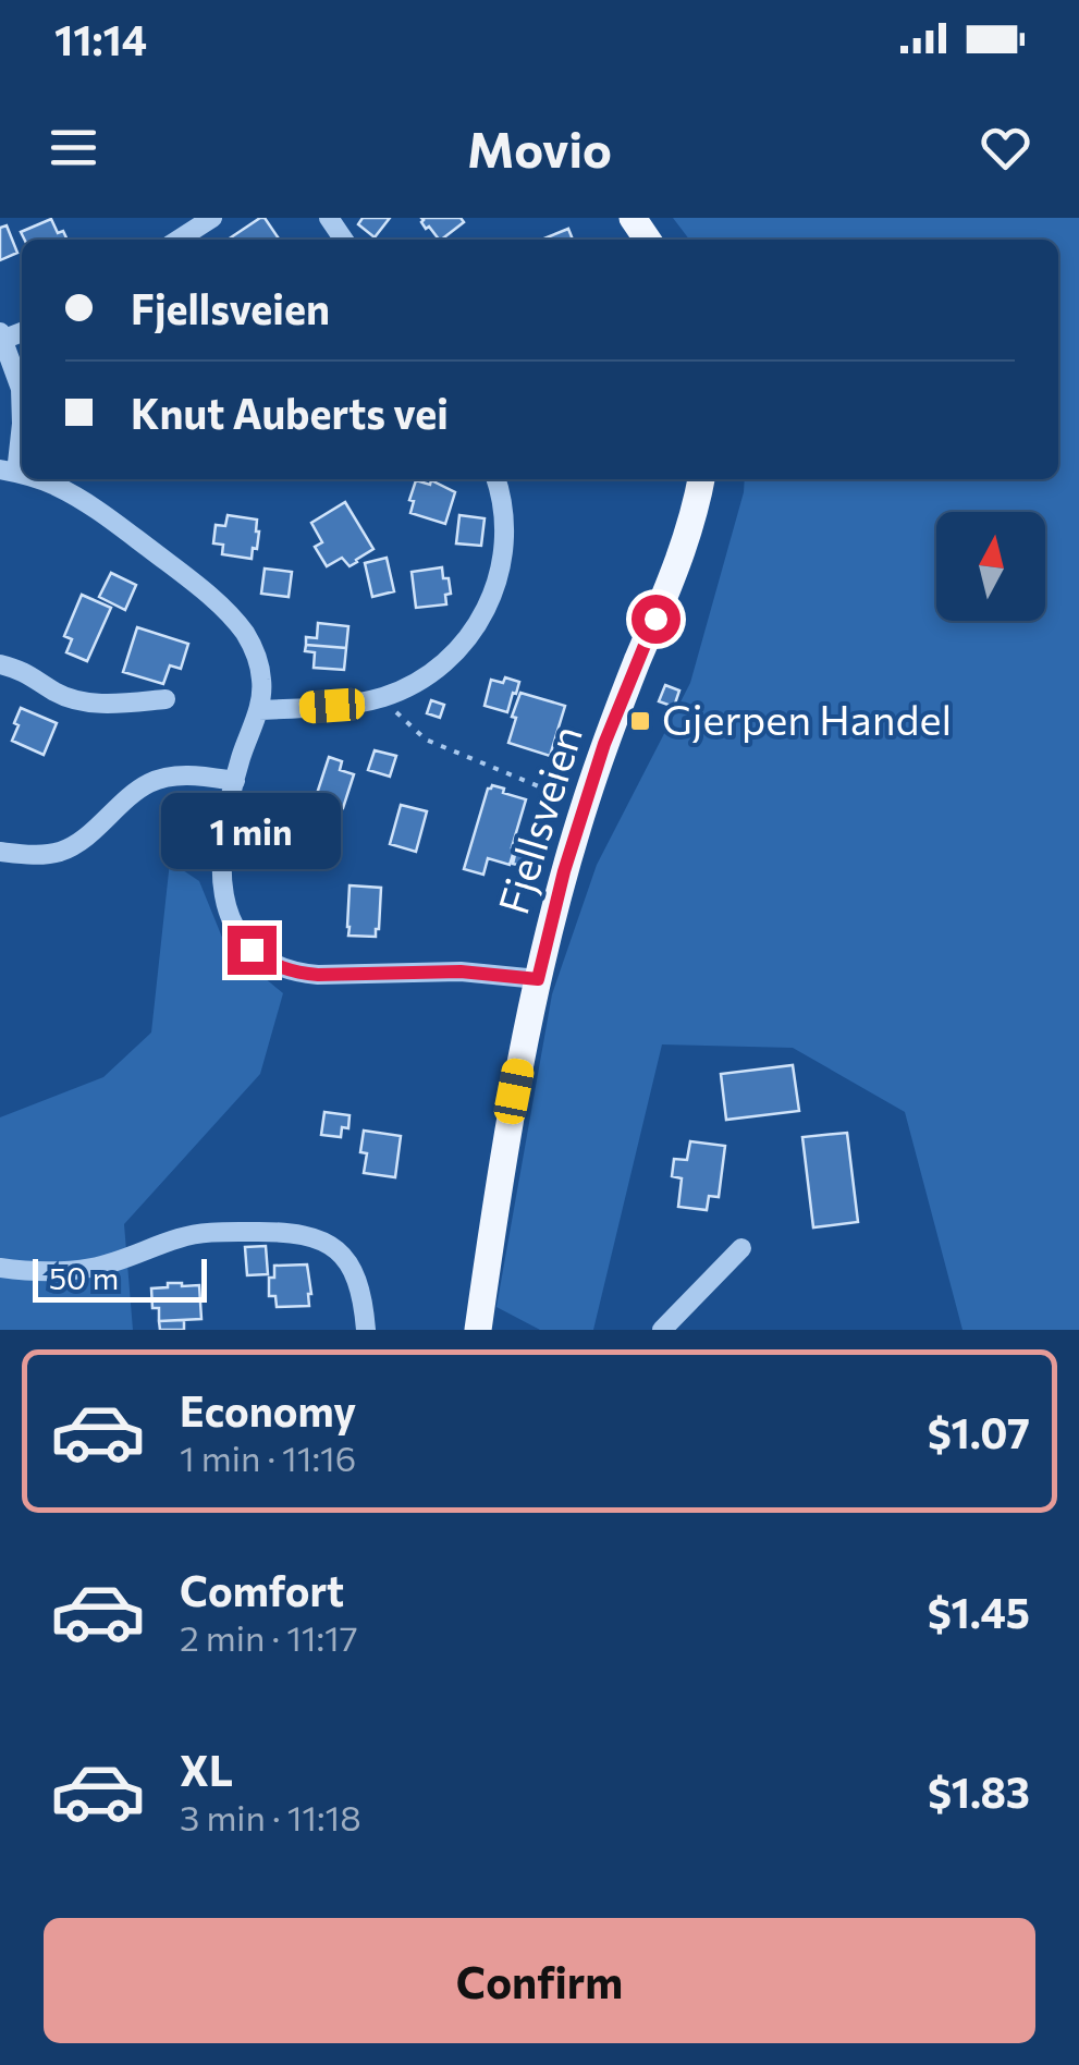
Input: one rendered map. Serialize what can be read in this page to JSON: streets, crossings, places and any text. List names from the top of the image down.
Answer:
{
  "streets": {
    "main road": ["Fjellsveien"]
  },
  "places": {
    "transit": ["Gjerpen Handel"]
  },
  "scale_bar": "50 m",
  "north": "top",
  "page": {
    "status": "11:14",
    "header": "Movio",
    "banner": ["Fjellsveien", "Knut Auberts vei"],
    "bubble": "1 min",
    "scale": "50 m",
    "list": [
      {
        "name": "Economy",
        "note": "1 min · 11:16",
        "value": "$1.07"
      },
      {
        "name": "Comfort",
        "note": "2 min · 11:17",
        "value": "$1.45"
      },
      {
        "name": "XL",
        "note": "3 min · 11:18",
        "value": "$1.83"
      }
    ],
    "buttons": "Confirm"
  }
}
